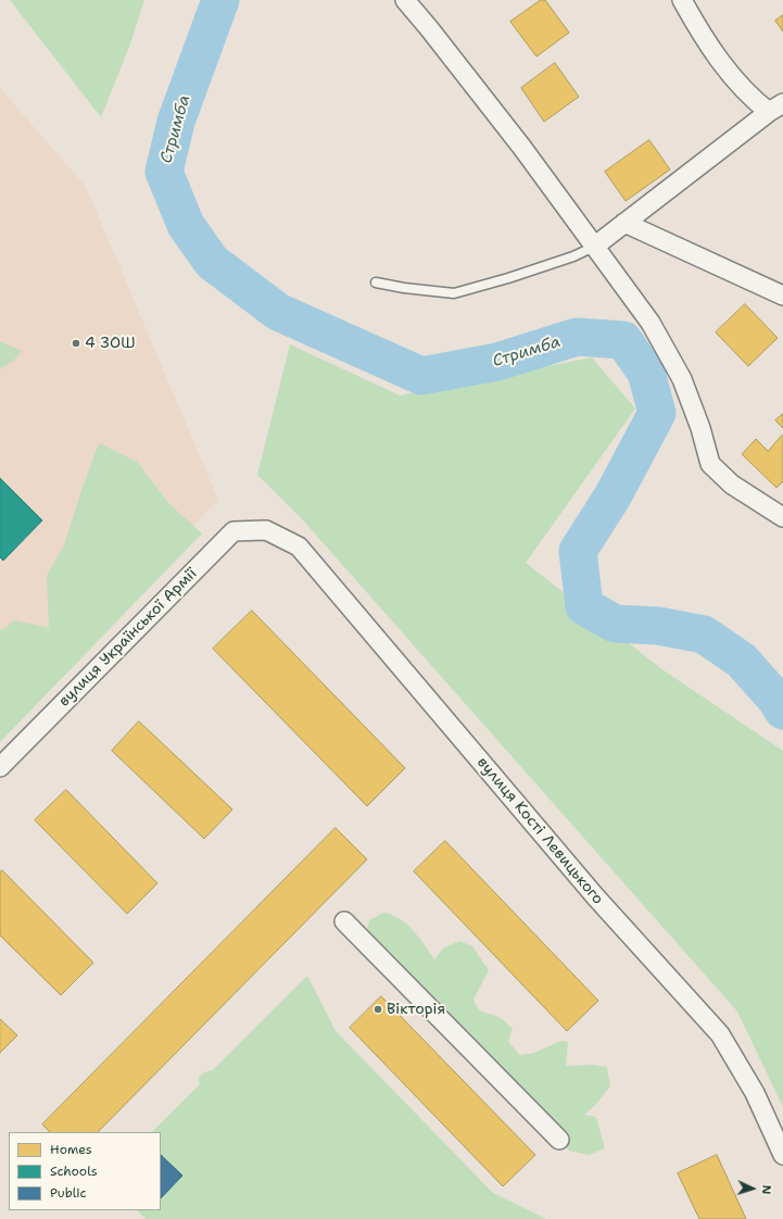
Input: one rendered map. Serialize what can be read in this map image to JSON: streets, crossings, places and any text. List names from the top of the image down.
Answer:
{
  "streets": {
    "street": ["вулиця Української Армії", "вулиця Кості Левицького"]
  },
  "crossings": [
    ["вулиця Української Армії", "вулиця Кості Левицького"]
  ],
  "water": ["Стримба"],
  "places": ["4 ЗОШ", "Вікторія"],
  "legend": ["Homes", "Schools", "Public"],
  "north": "right"
}
